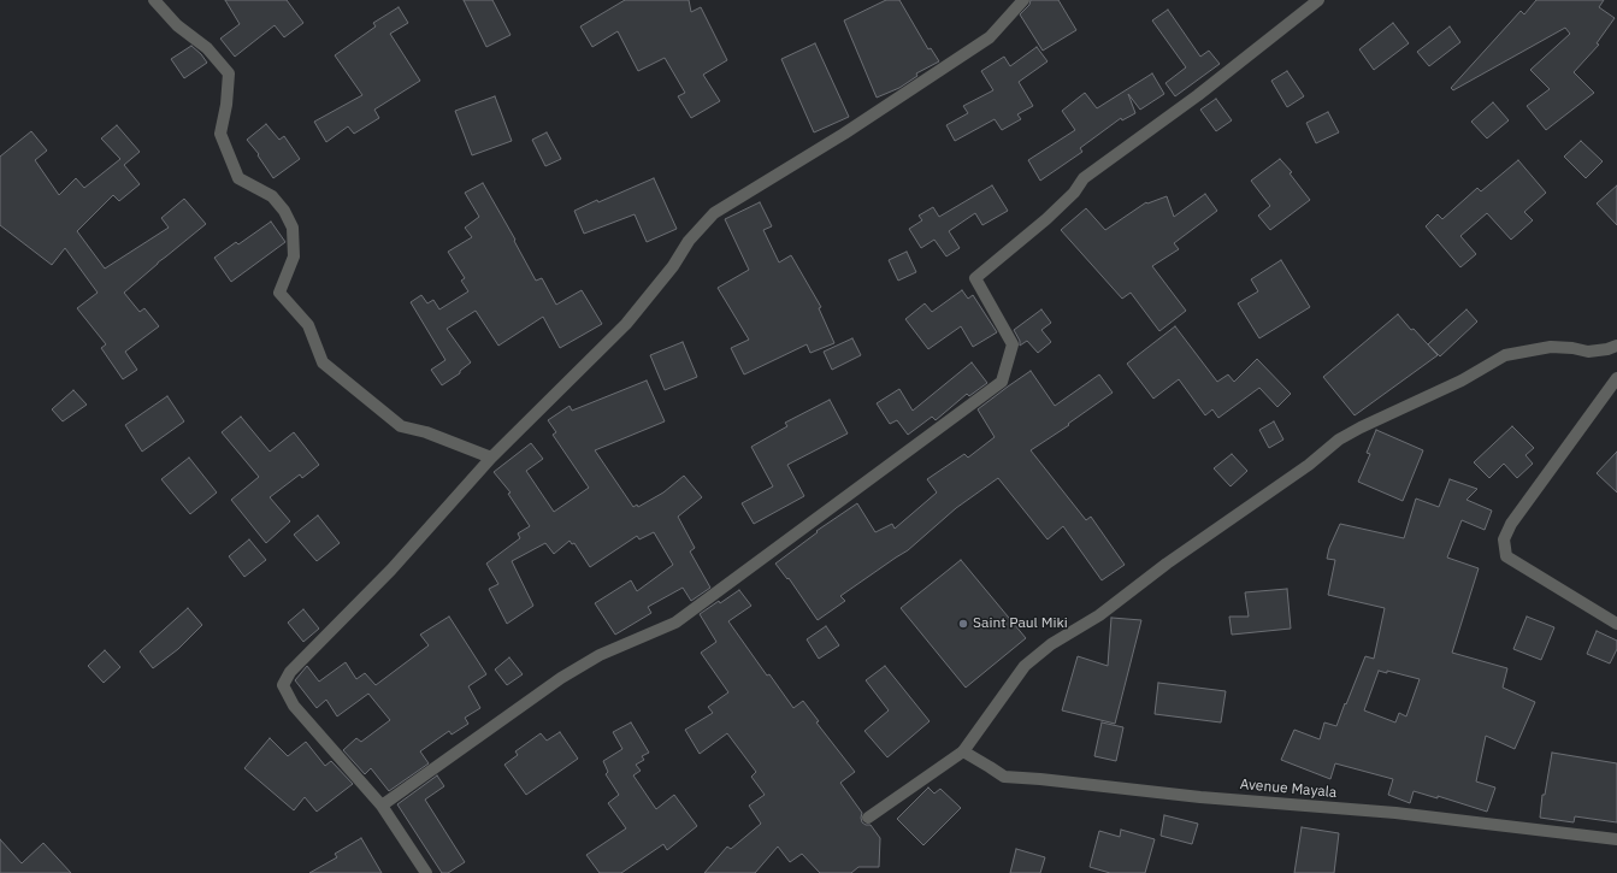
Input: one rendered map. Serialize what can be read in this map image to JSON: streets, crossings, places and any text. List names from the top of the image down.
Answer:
{
  "streets": {
    "street": ["Avenue Mayala"]
  },
  "places": ["Saint Paul Miki"]
}
